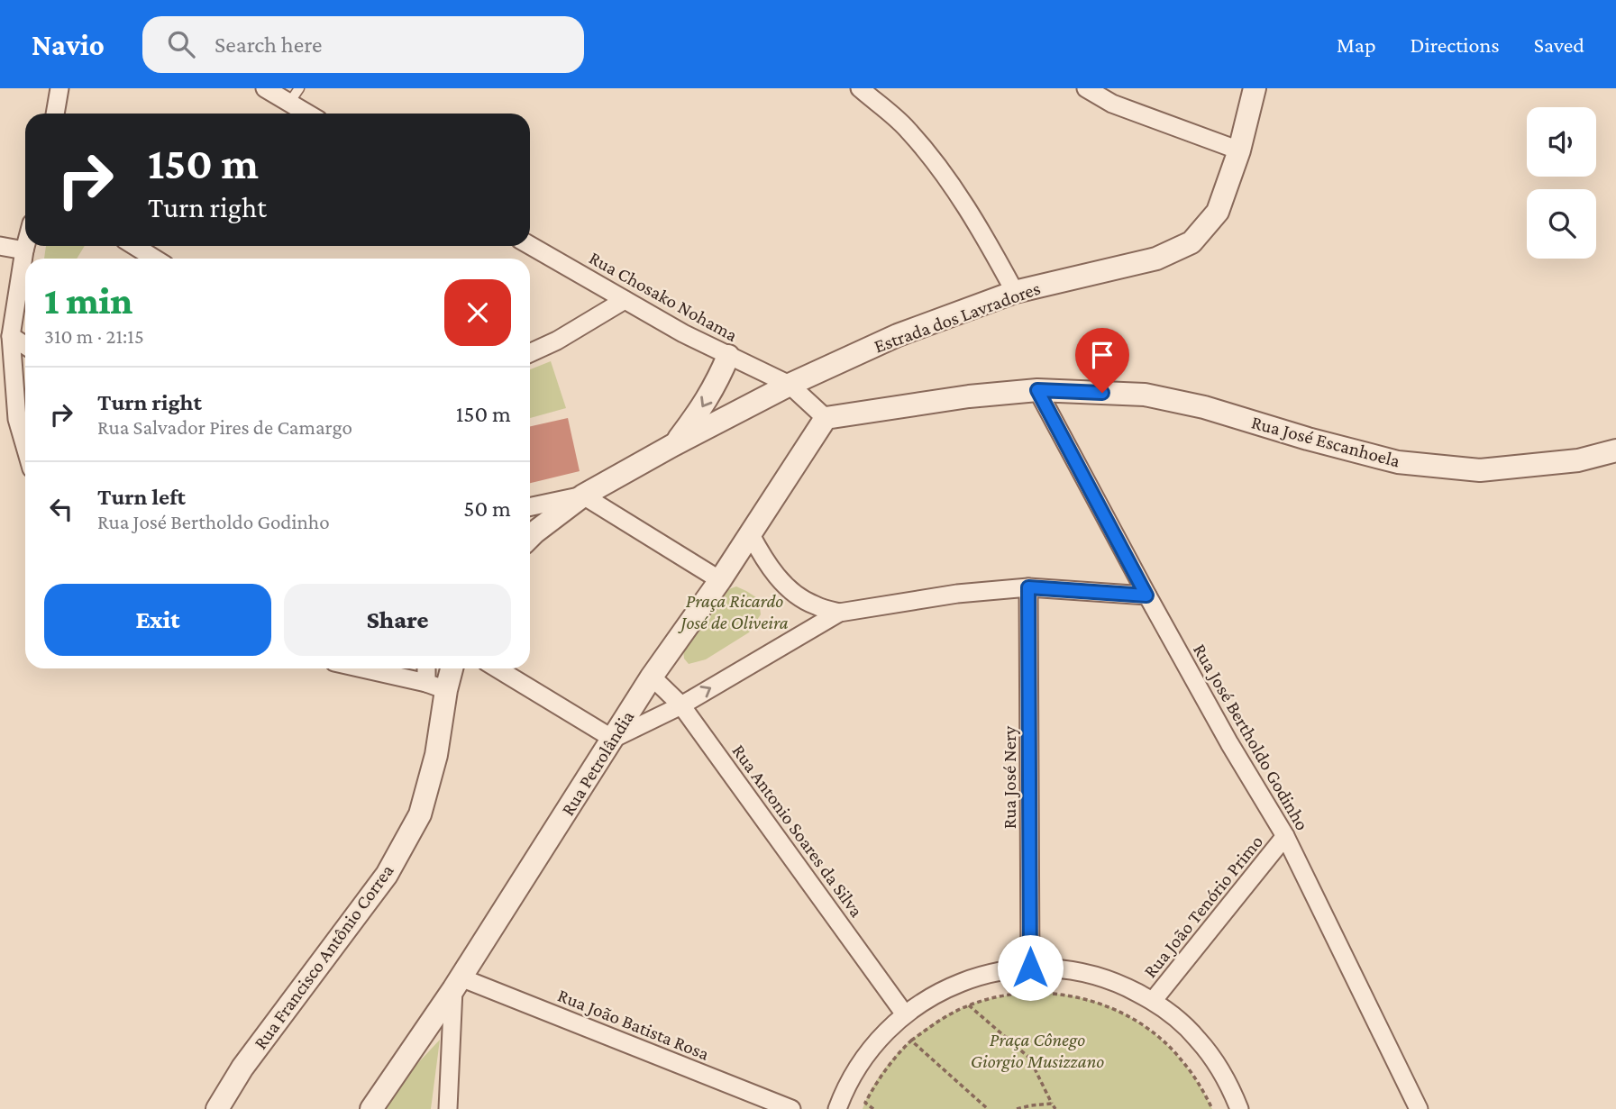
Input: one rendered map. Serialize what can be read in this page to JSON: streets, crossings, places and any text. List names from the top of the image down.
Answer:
{
  "streets": {
    "street": [
      "Rua Chosako Nohama",
      "Estrada dos Lavradores",
      "Rua José Escanhoela",
      "Rua José Bertholdo Godinho",
      "Rua Petrolândia",
      "Rua José Nery",
      "Rua Antonio Soares da Silva",
      "Rua João Tenório Primo",
      "Rua Francisco Antônio Correa",
      "Rua João Batista Rosa"
    ]
  },
  "crossings": [
    ["Rua Chosako Nohama", "Estrada dos Lavradores"],
    ["Rua Chosako Nohama", "Rua José Escanhoela"],
    ["Rua Chosako Nohama", "Rua Petrolândia"],
    ["Rua José Escanhoela", "Rua José Bertholdo Godinho"],
    ["Rua José Escanhoela", "Rua Petrolândia"],
    ["Rua José Bertholdo Godinho", "Rua João Tenório Primo"],
    ["Rua Petrolândia", "Rua Antonio Soares da Silva"],
    ["Rua Petrolândia", "Rua João Batista Rosa"]
  ],
  "parks": ["Praça Ricardo José de Oliveira", "Praça Cônego Giorgio Musizzano"],
  "page": {
    "header": "Navio",
    "search": "Search here",
    "nav": ["Map", "Directions", "Saved"],
    "turn": ["150 m", "Turn right"],
    "heading": ["1 min", "310 m · 21:15"],
    "list": [
      {
        "name": "Turn right",
        "note": "Rua Salvador Pires de Camargo",
        "value": "150 m"
      },
      {
        "name": "Turn left",
        "note": "Rua José Bertholdo Godinho",
        "value": "50 m"
      }
    ],
    "buttons": ["Exit", "Share"]
  }
}
